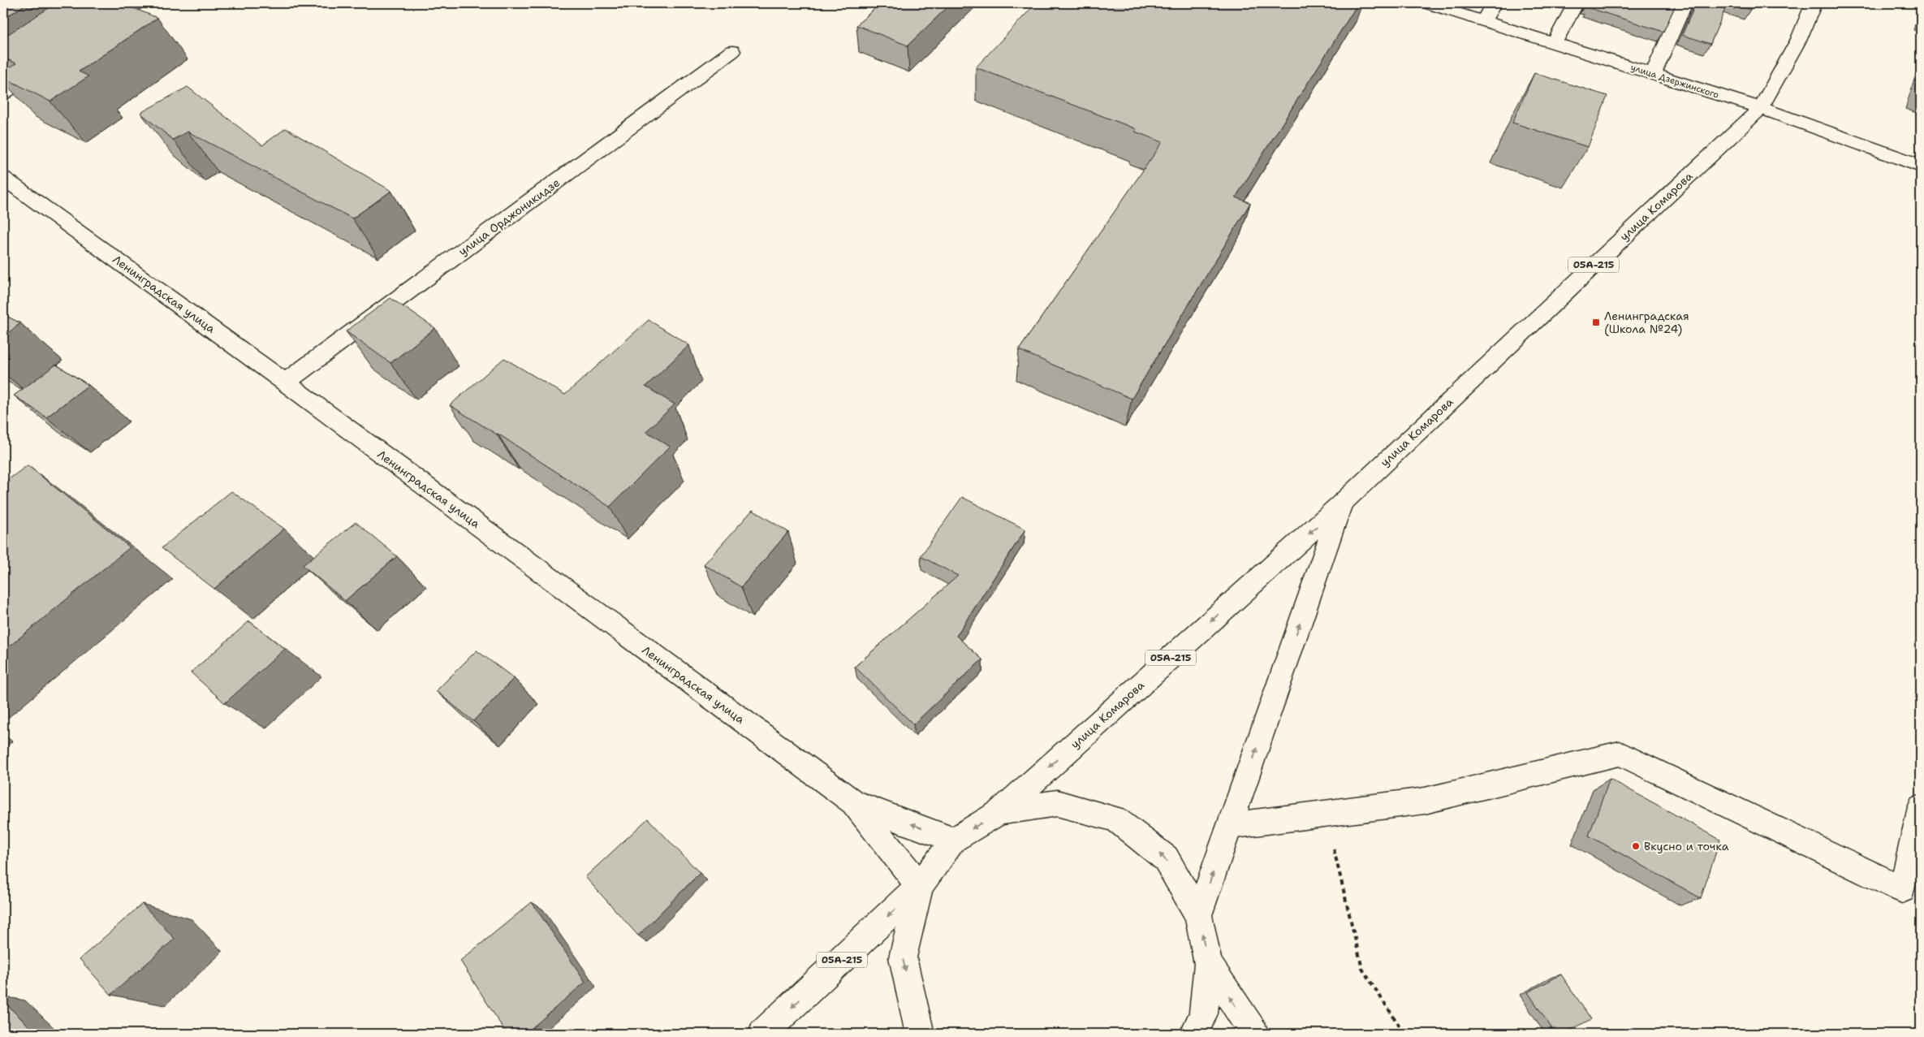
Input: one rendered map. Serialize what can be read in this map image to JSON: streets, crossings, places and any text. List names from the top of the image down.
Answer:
{
  "streets": {
    "main road": [
      "улица Дзержинского",
      "улица Комарова",
      "улица Орджоникидзе",
      "05А-215",
      "Ленинградская улица"
    ]
  },
  "crossings": [
    ["улица Дзержинского", "улица Комарова"],
    ["улица Комарова", "05А-215"],
    ["улица Орджоникидзе", "Ленинградская улица"],
    ["05А-215", "Ленинградская улица"]
  ],
  "places": {
    "transit": ["Ленинградская (Школа №24)"],
    "other": ["Вкусно и точка"]
  }
}
